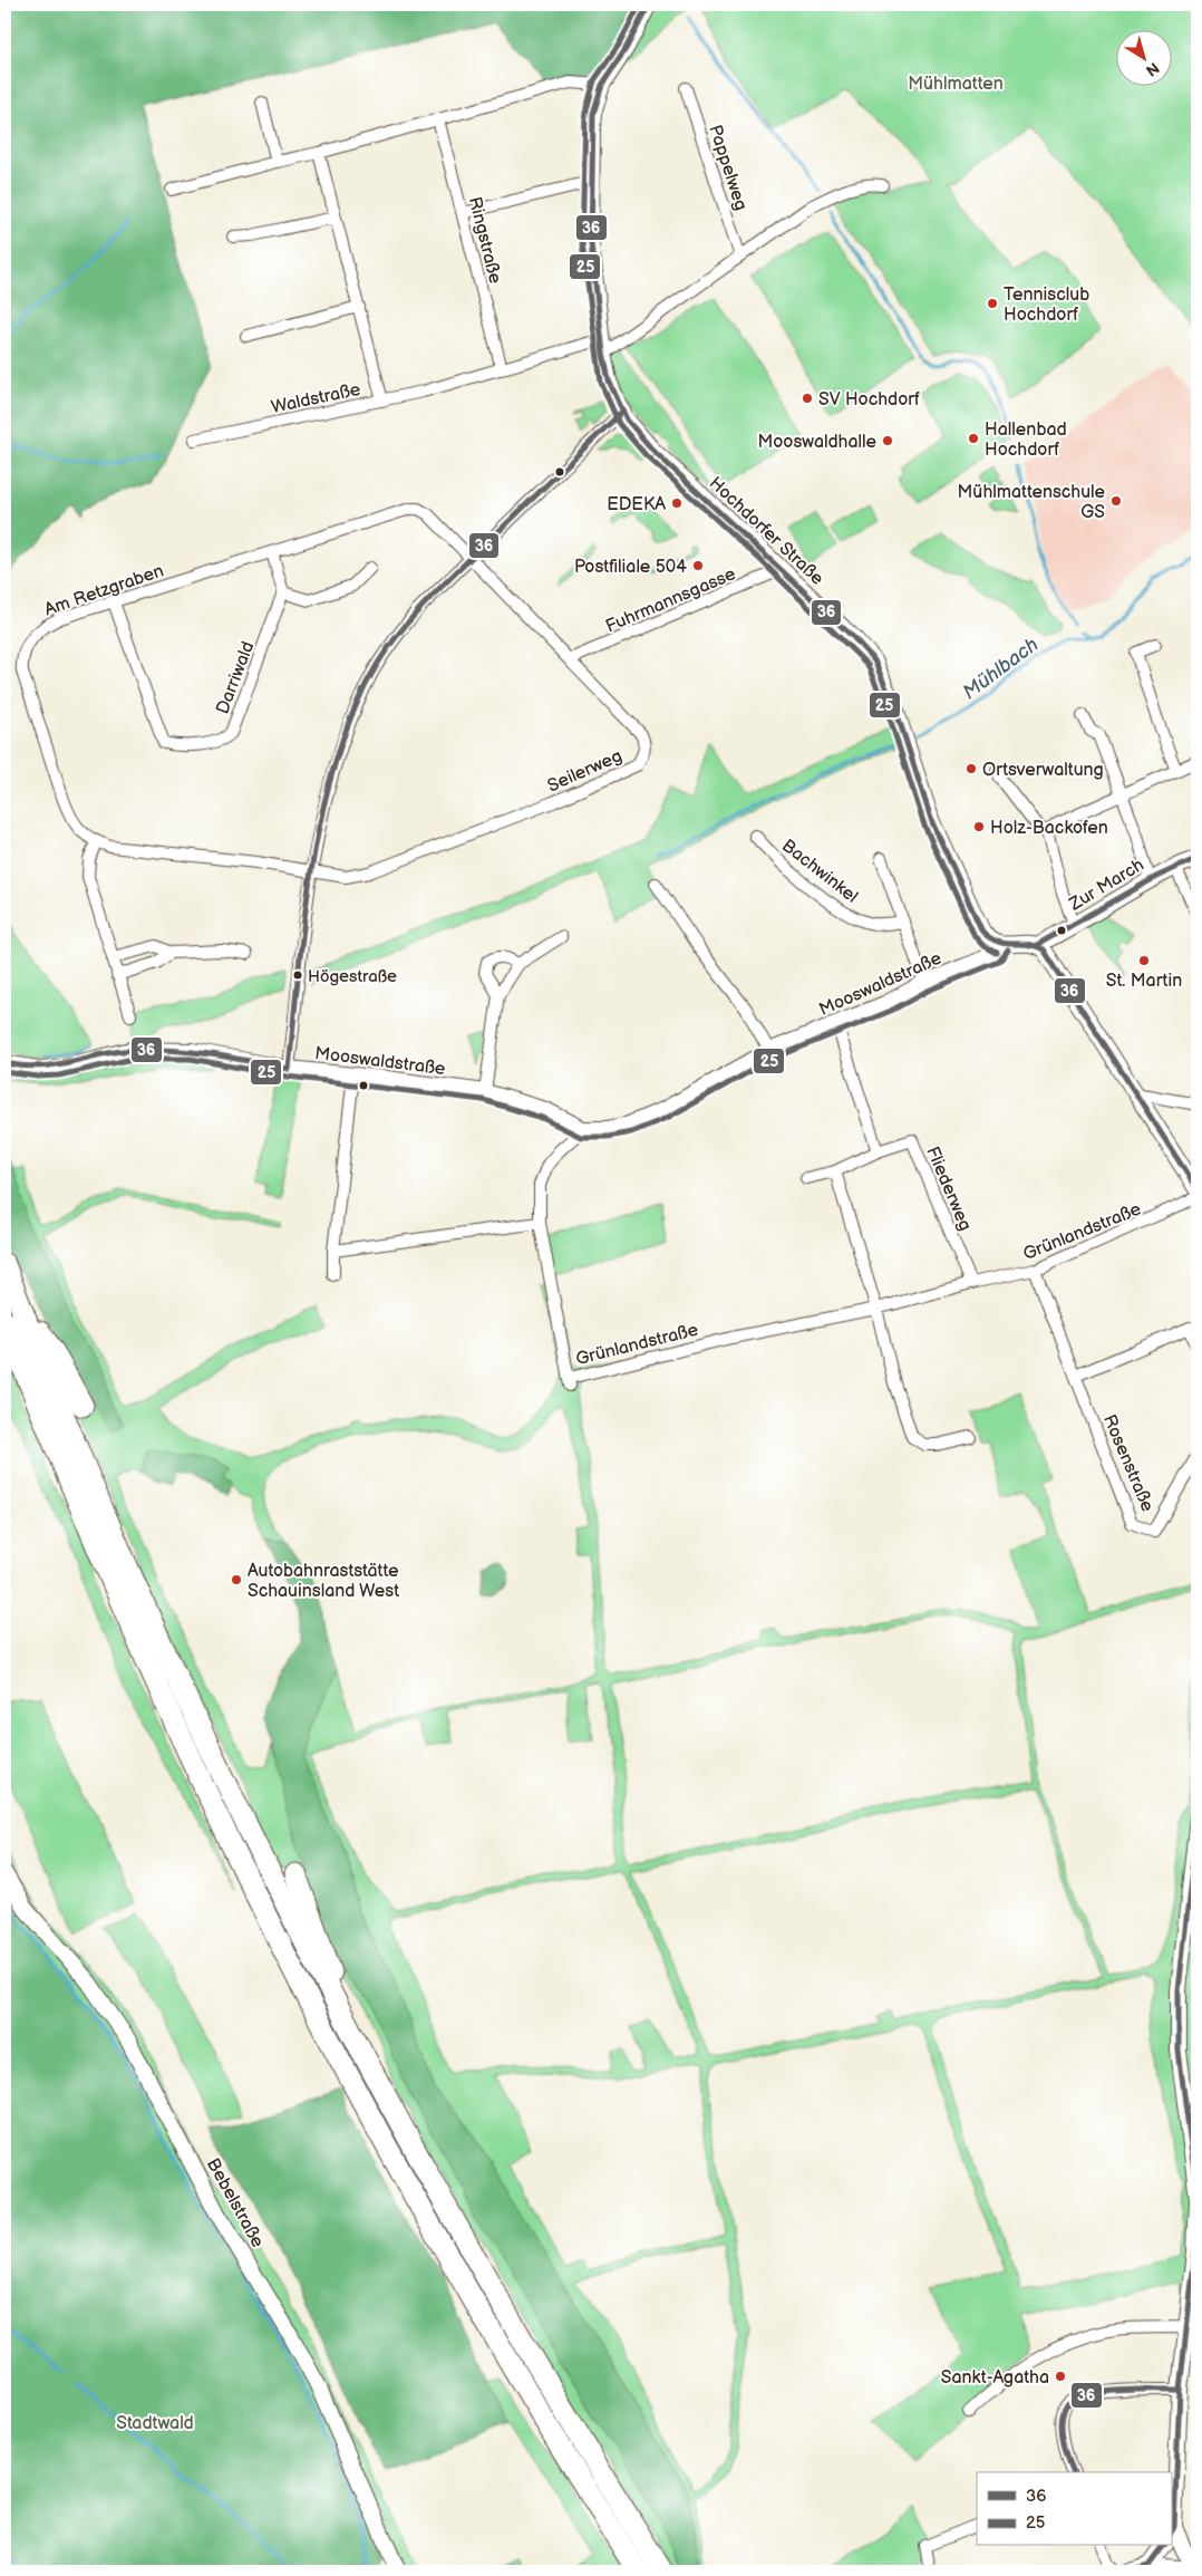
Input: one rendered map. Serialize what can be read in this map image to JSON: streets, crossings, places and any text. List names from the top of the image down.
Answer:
{
  "streets": {
    "street": [
      "Pappelweg",
      "Ringstraße",
      "Waldstraße",
      "Hochdorfer Straße",
      "Am Retzgraben",
      "Fuhrmannsgasse",
      "Darriwald",
      "Seilerweg",
      "Bachwinkel",
      "Zur March",
      "Mooswaldstraße",
      "Fliederweg",
      "Grünlandstraße",
      "Rosenstraße",
      "Bebelstraße"
    ]
  },
  "crossings": [
    ["Hochdorfer Straße", "Fuhrmannsgasse"],
    ["Hochdorfer Straße", "Mooswaldstraße"],
    ["Am Retzgraben", "Darriwald"],
    ["Am Retzgraben", "Seilerweg"],
    ["Fuhrmannsgasse", "Seilerweg"],
    ["Fliederweg", "Grünlandstraße"],
    ["Grünlandstraße", "Rosenstraße"]
  ],
  "water": ["Mühlbach"],
  "parks": ["Mühlmatten", "Stadtwald"],
  "places": [
    "Tennisclub Hochdorf",
    "SV Hochdorf",
    "Hallenbad Hochdorf",
    "Mooswaldhalle",
    "Mühlmattenschule GS",
    "EDEKA",
    "Postfiliale 504",
    "Ortsverwaltung",
    "Holz-Backofen",
    "St. Martin",
    "Högestraße",
    "Autobahnraststätte Schauinsland West",
    "Sankt-Agatha"
  ],
  "lines": ["transit line 36", "transit line 25"],
  "legend": ["36", "25"],
  "north": "bottom right"
}
